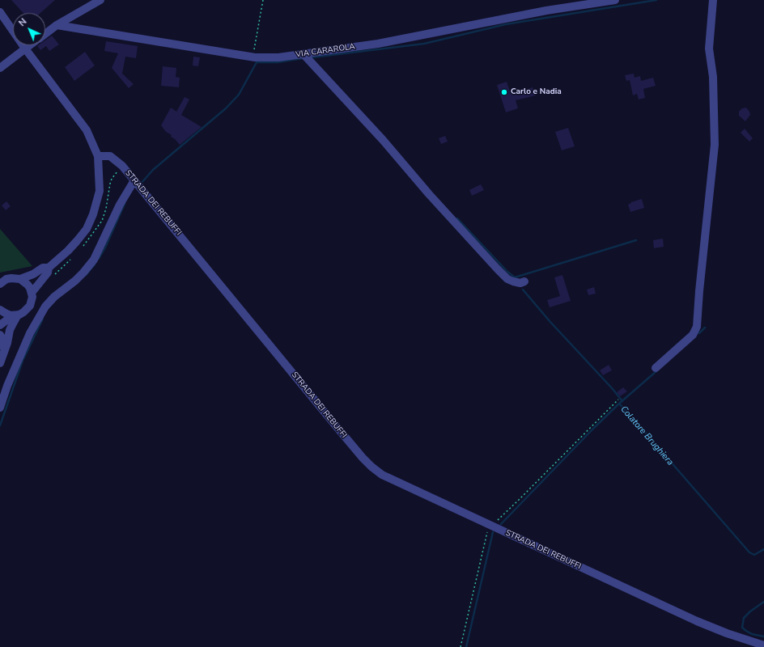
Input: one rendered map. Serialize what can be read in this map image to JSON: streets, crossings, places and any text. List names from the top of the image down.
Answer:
{
  "streets": {
    "street": ["VIA CARAROLA", "STRADA DEI REBUFFI"]
  },
  "water": ["Colatore Brughiera"],
  "places": ["Carlo e Nadia"],
  "north": "top left"
}
